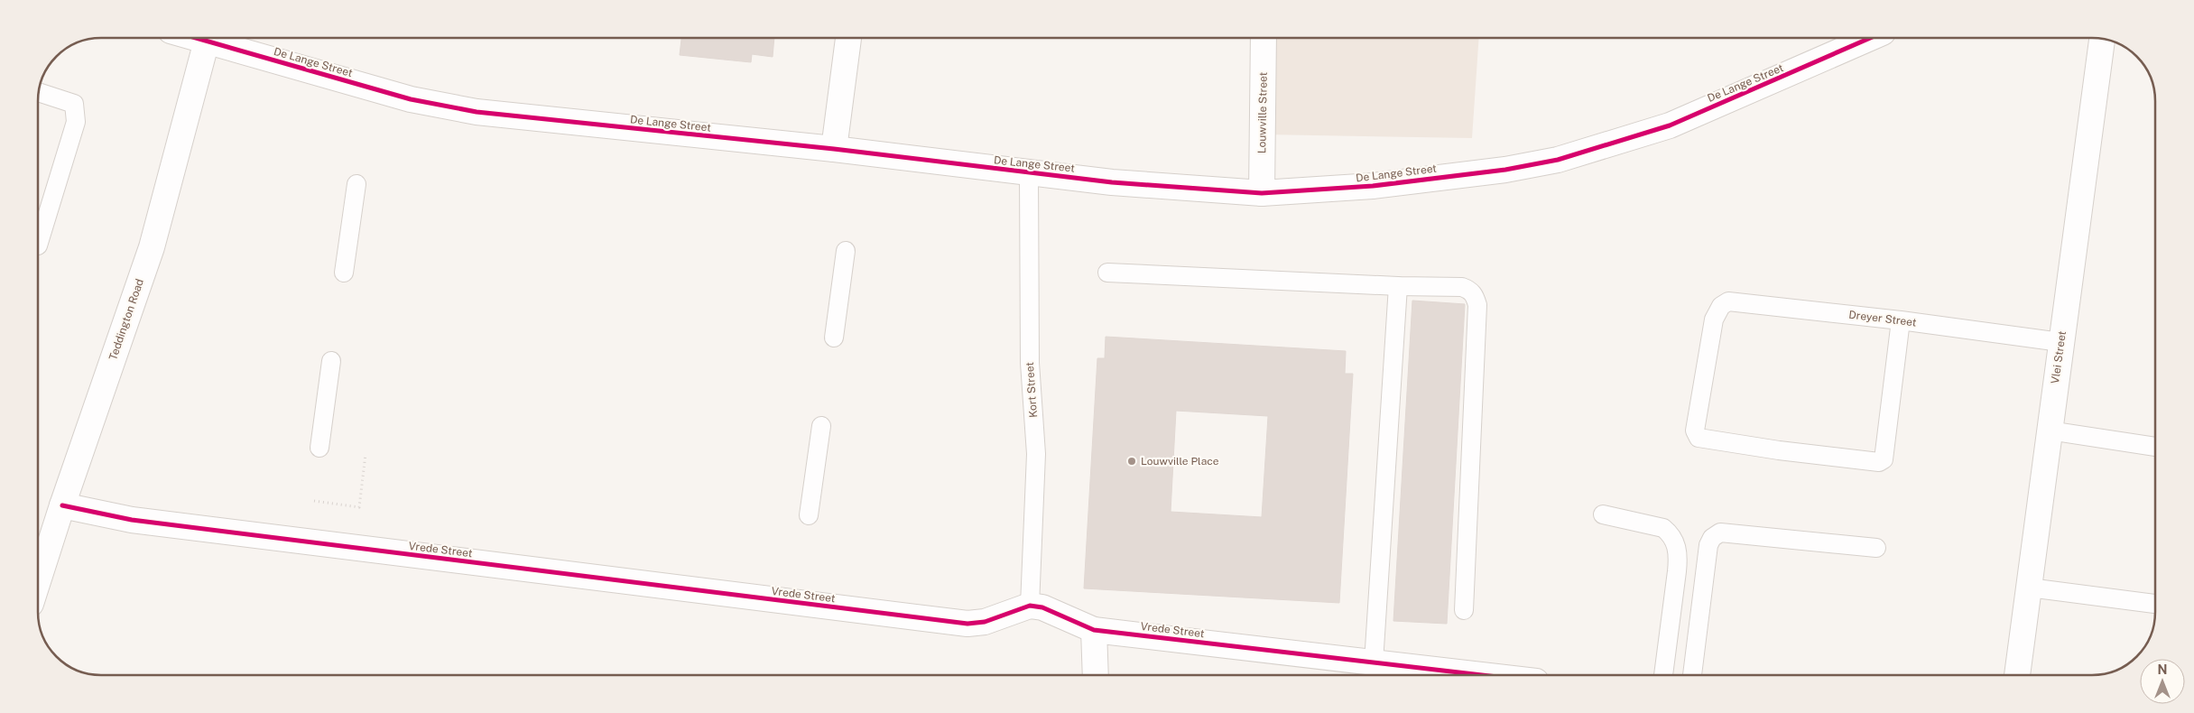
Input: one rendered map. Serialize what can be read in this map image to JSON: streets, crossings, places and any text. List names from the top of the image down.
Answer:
{
  "streets": {
    "street": [
      "De Lange Street",
      "Louwville Street",
      "Teddington Road",
      "Vlei Street",
      "Vrede Street"
    ],
    "lane": ["Dreyer Street", "Kort Street"]
  },
  "crossings": [
    ["De Lange Street", "Louwville Street"],
    ["De Lange Street", "Kort Street"],
    ["Dreyer Street", "Vlei Street"],
    ["Teddington Road", "Vrede Street"],
    ["Kort Street", "Vrede Street"]
  ],
  "places": ["Louwville Place"],
  "north": "top"
}
